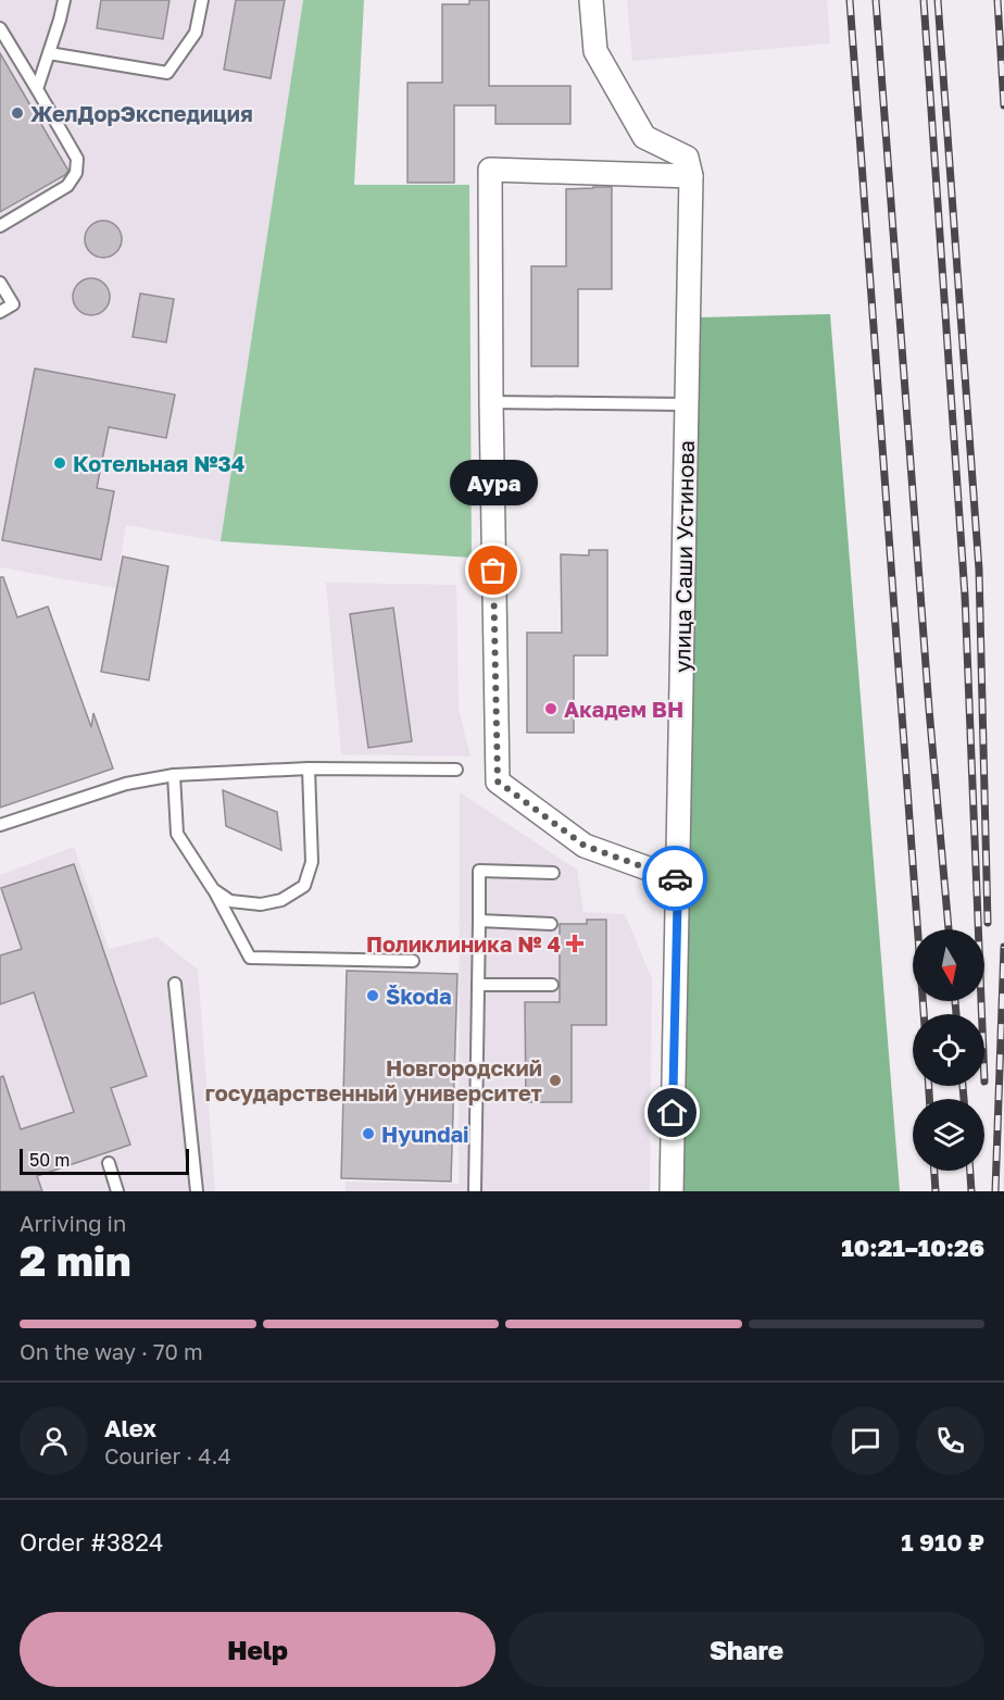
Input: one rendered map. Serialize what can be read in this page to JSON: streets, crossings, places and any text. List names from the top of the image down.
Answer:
{
  "streets": {
    "street": ["улица Саши Устинова"]
  },
  "places": {
    "other": [
      "ЖелДорЭкспедиция",
      "Котельная №34",
      "Аура",
      "Академ ВН",
      "Škoda",
      "Новгородский государственный университет",
      "Hyundai"
    ],
    "health": ["Поликлиника № 4"]
  },
  "scale_bar": "50 m",
  "north": "bottom",
  "page": {
    "bubble": "Аура",
    "scale": "50 m",
    "heading": ["2 min", "Arriving in", "10:21–10:26"],
    "panel": [
      "Alex",
      "Courier · 4.4",
      "Order #3824",
      "1 910 ₽"
    ],
    "bar": "On the way · 70 m",
    "buttons": ["Help", "Share"]
  }
}
